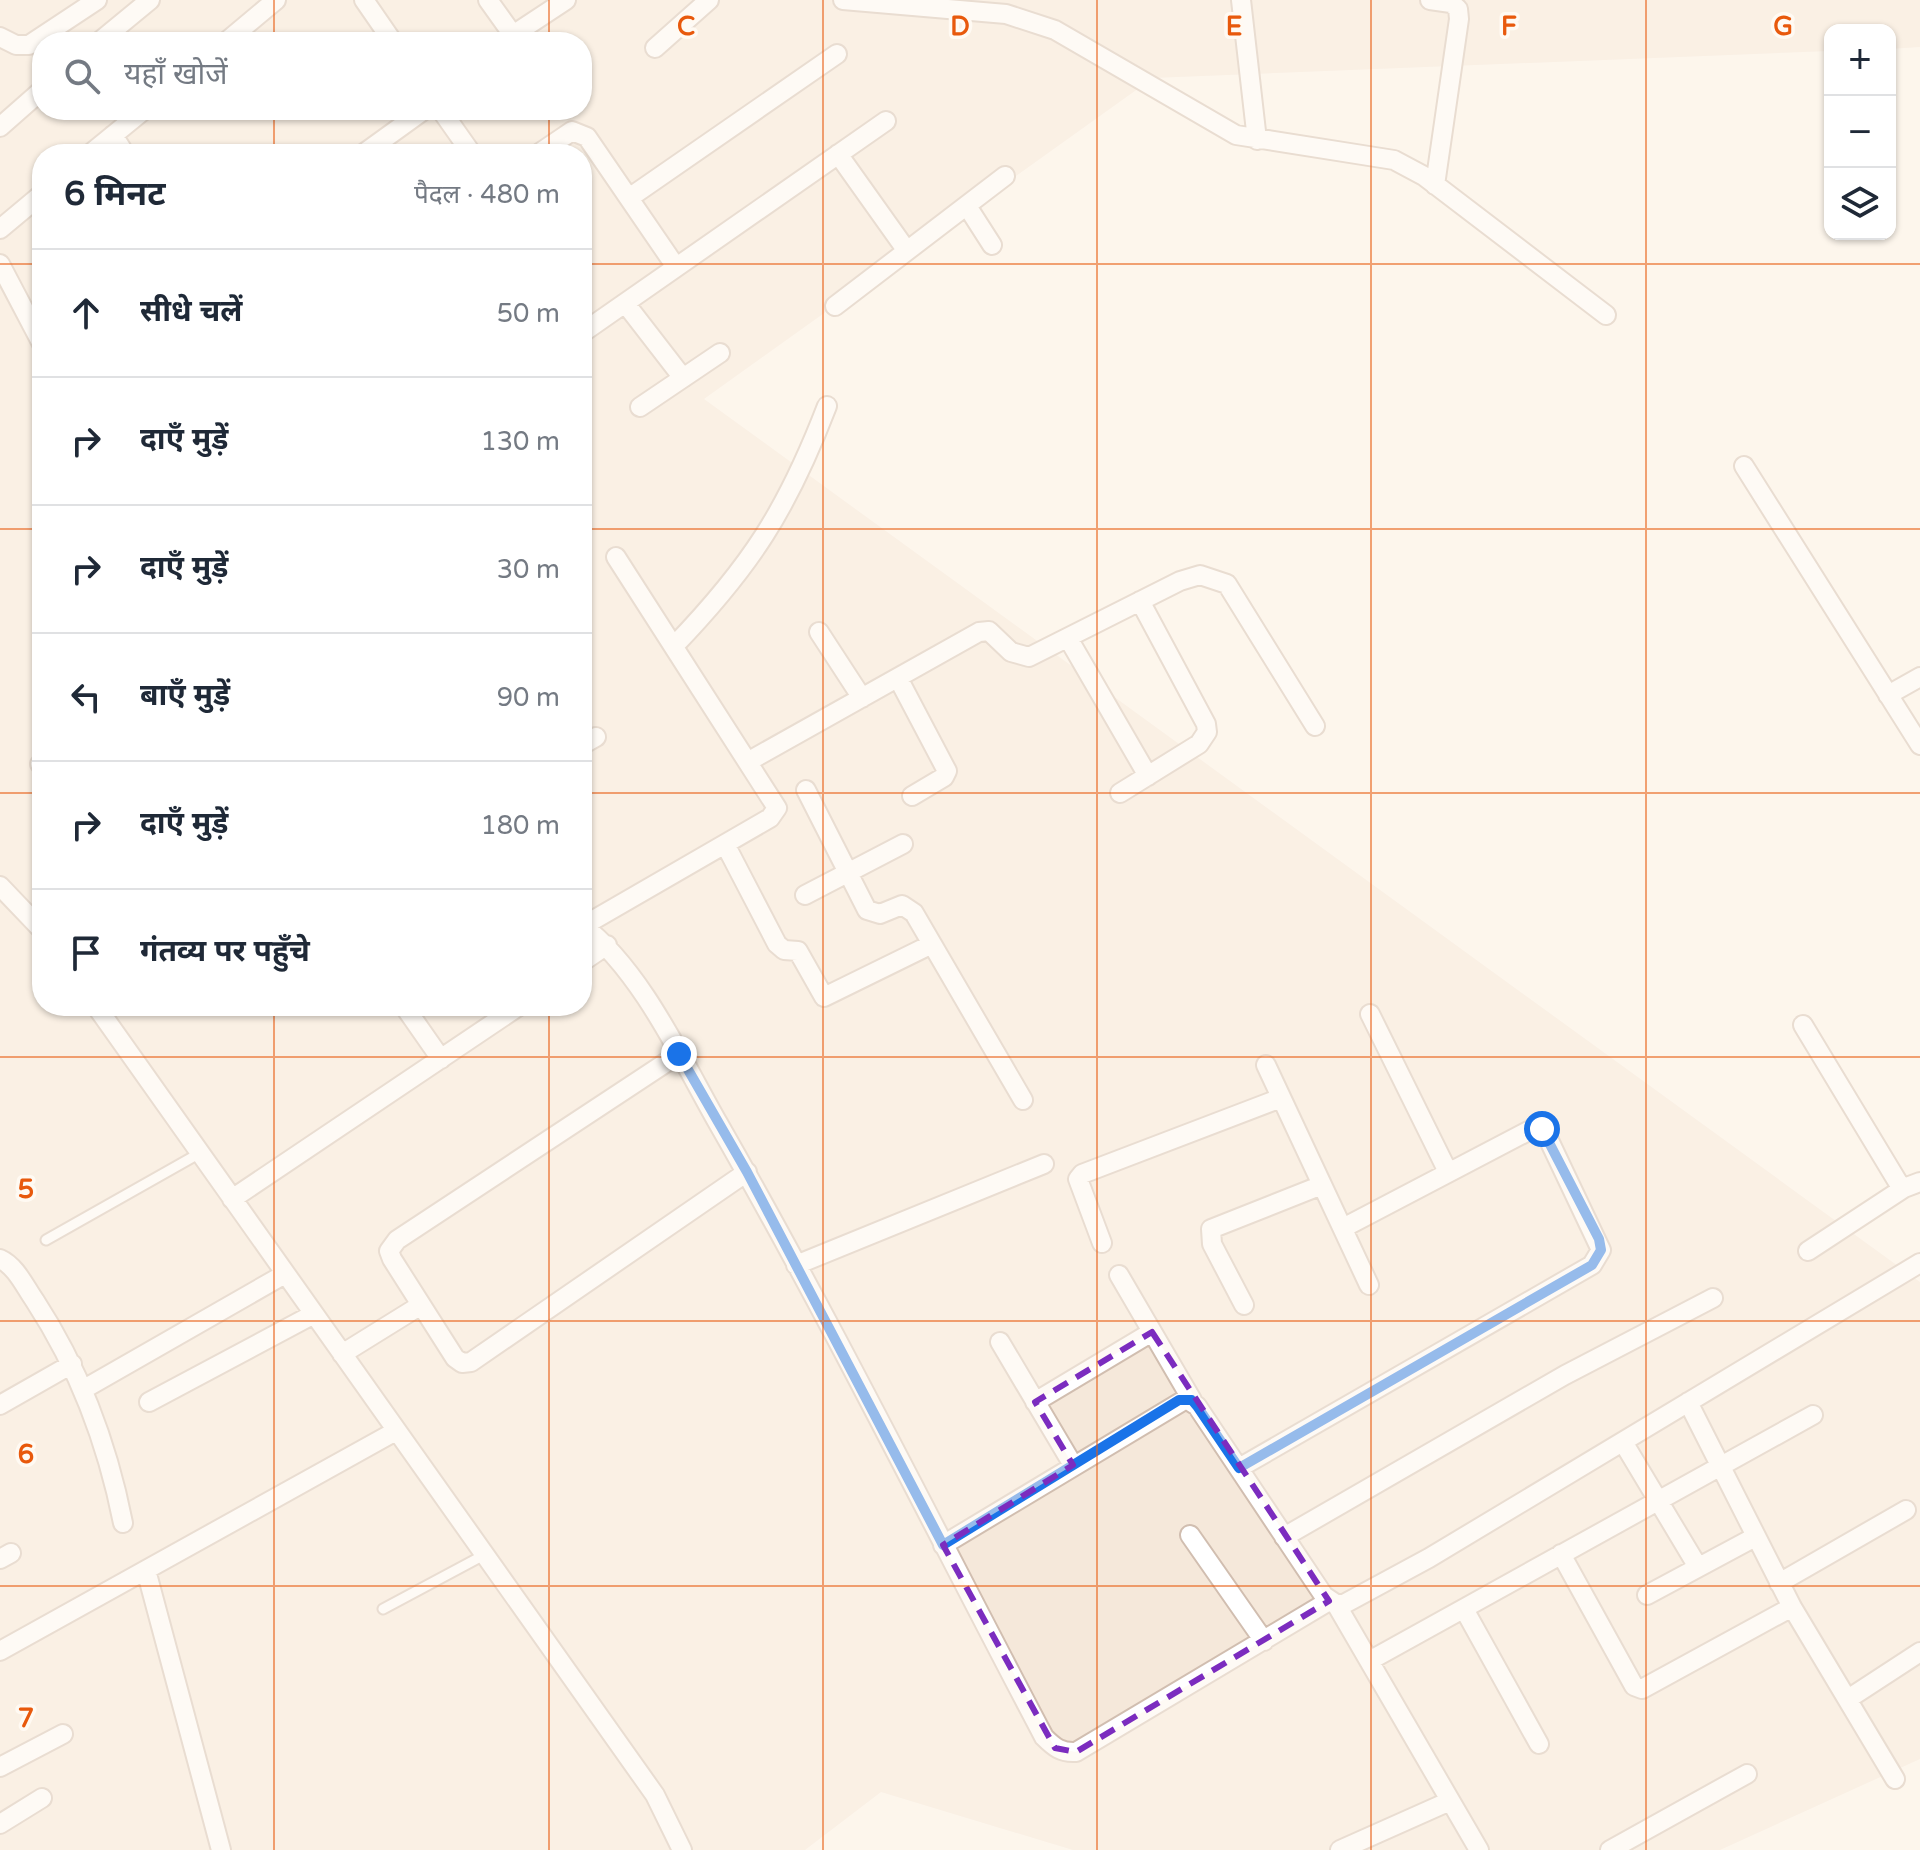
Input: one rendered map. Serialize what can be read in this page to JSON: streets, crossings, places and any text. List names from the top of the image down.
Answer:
{
  "page": {
    "map_buttons": ["+", "−"],
    "search": "यहाँ खोजें",
    "heading": ["6 मिनट", "पैदल · 480 m"],
    "list": [
      ["सीधे चलें", "50 m"],
      ["दाएँ मुड़ें", "130 m"],
      ["दाएँ मुड़ें", "30 m"],
      ["बाएँ मुड़ें", "90 m"],
      ["दाएँ मुड़ें", "180 m"],
      "गंतव्य पर पहुँचे"
    ]
  },
  "grid": {
    "columns": [
      "C",
      "D",
      "E",
      "F",
      "G"
    ],
    "rows": ["5", "6", "7"]
  }
}
